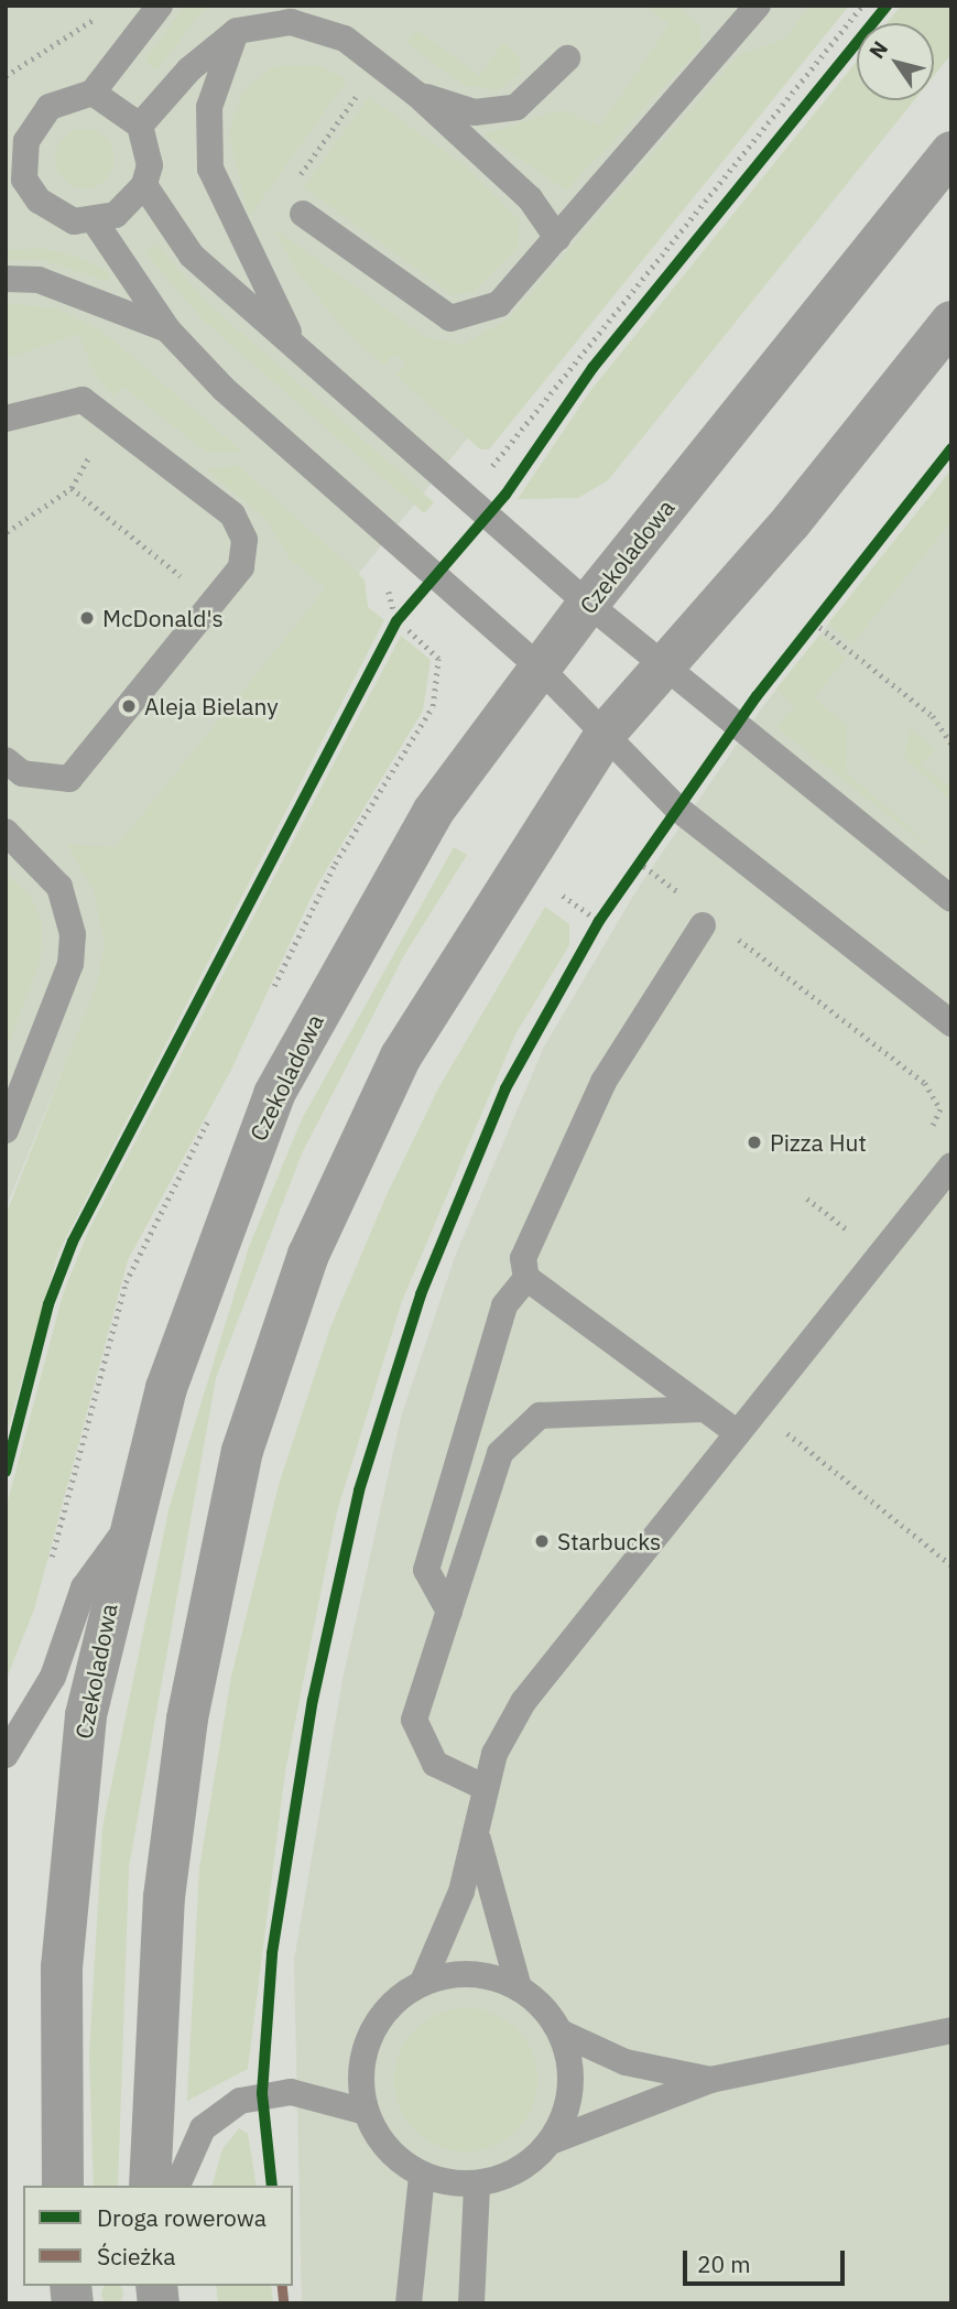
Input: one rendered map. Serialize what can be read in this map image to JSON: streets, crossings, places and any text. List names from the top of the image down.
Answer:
{
  "streets": {
    "street": ["Czekoladowa"]
  },
  "places": [
    "McDonald's",
    "Aleja Bielany",
    "Pizza Hut",
    "Starbucks"
  ],
  "legend": ["Droga rowerowa", "Ścieżka"],
  "scale_bar": "20 m",
  "north": "top left"
}
